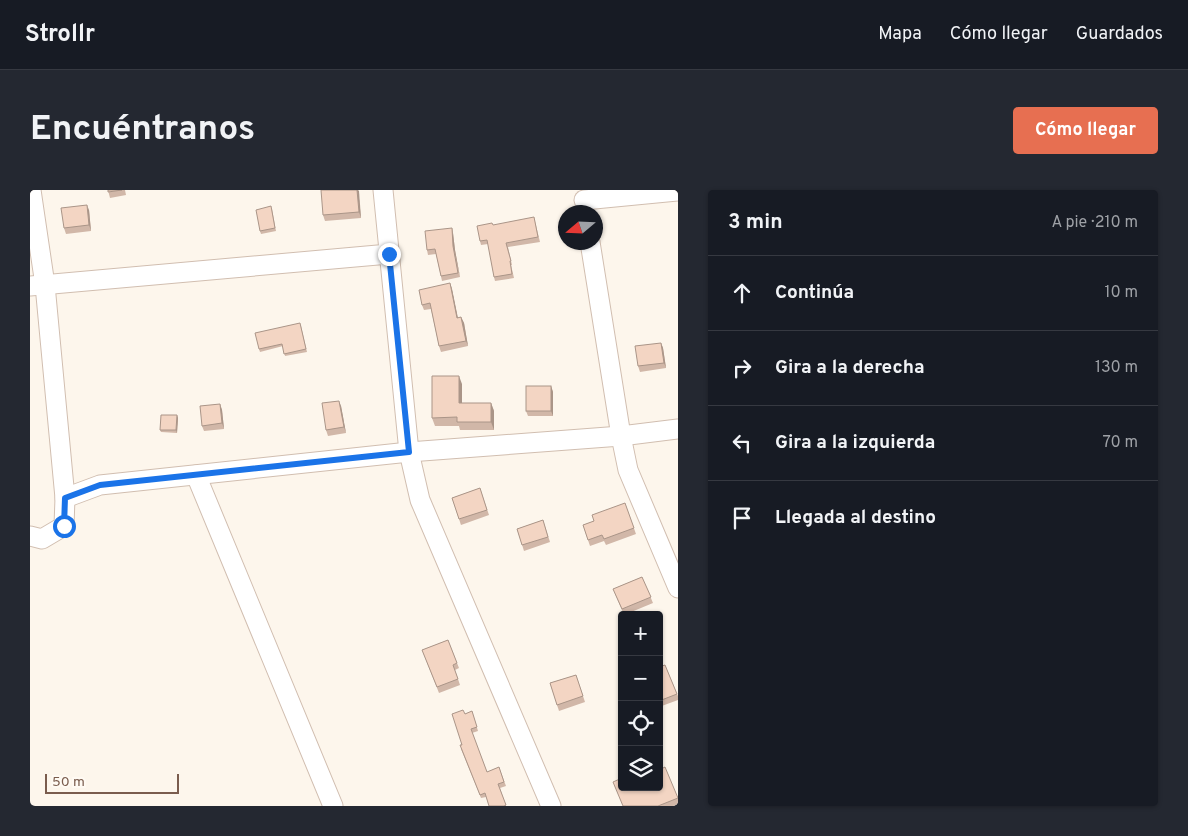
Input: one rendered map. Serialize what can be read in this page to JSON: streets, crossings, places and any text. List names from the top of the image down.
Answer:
{
  "scale_bar": "50 m",
  "north": "left",
  "page": {
    "header": "Strollr",
    "nav": ["Mapa", "Cómo llegar", "Guardados"],
    "buttons": "Cómo llegar",
    "title": "Encuéntranos",
    "heading": ["3 min", "A pie · 210 m"],
    "list": [
      ["Continúa", "10 m"],
      ["Gira a la derecha", "130 m"],
      ["Gira a la izquierda", "70 m"],
      "Llegada al destino"
    ],
    "map_buttons": ["+", "−"],
    "scale": "50 m"
  }
}
